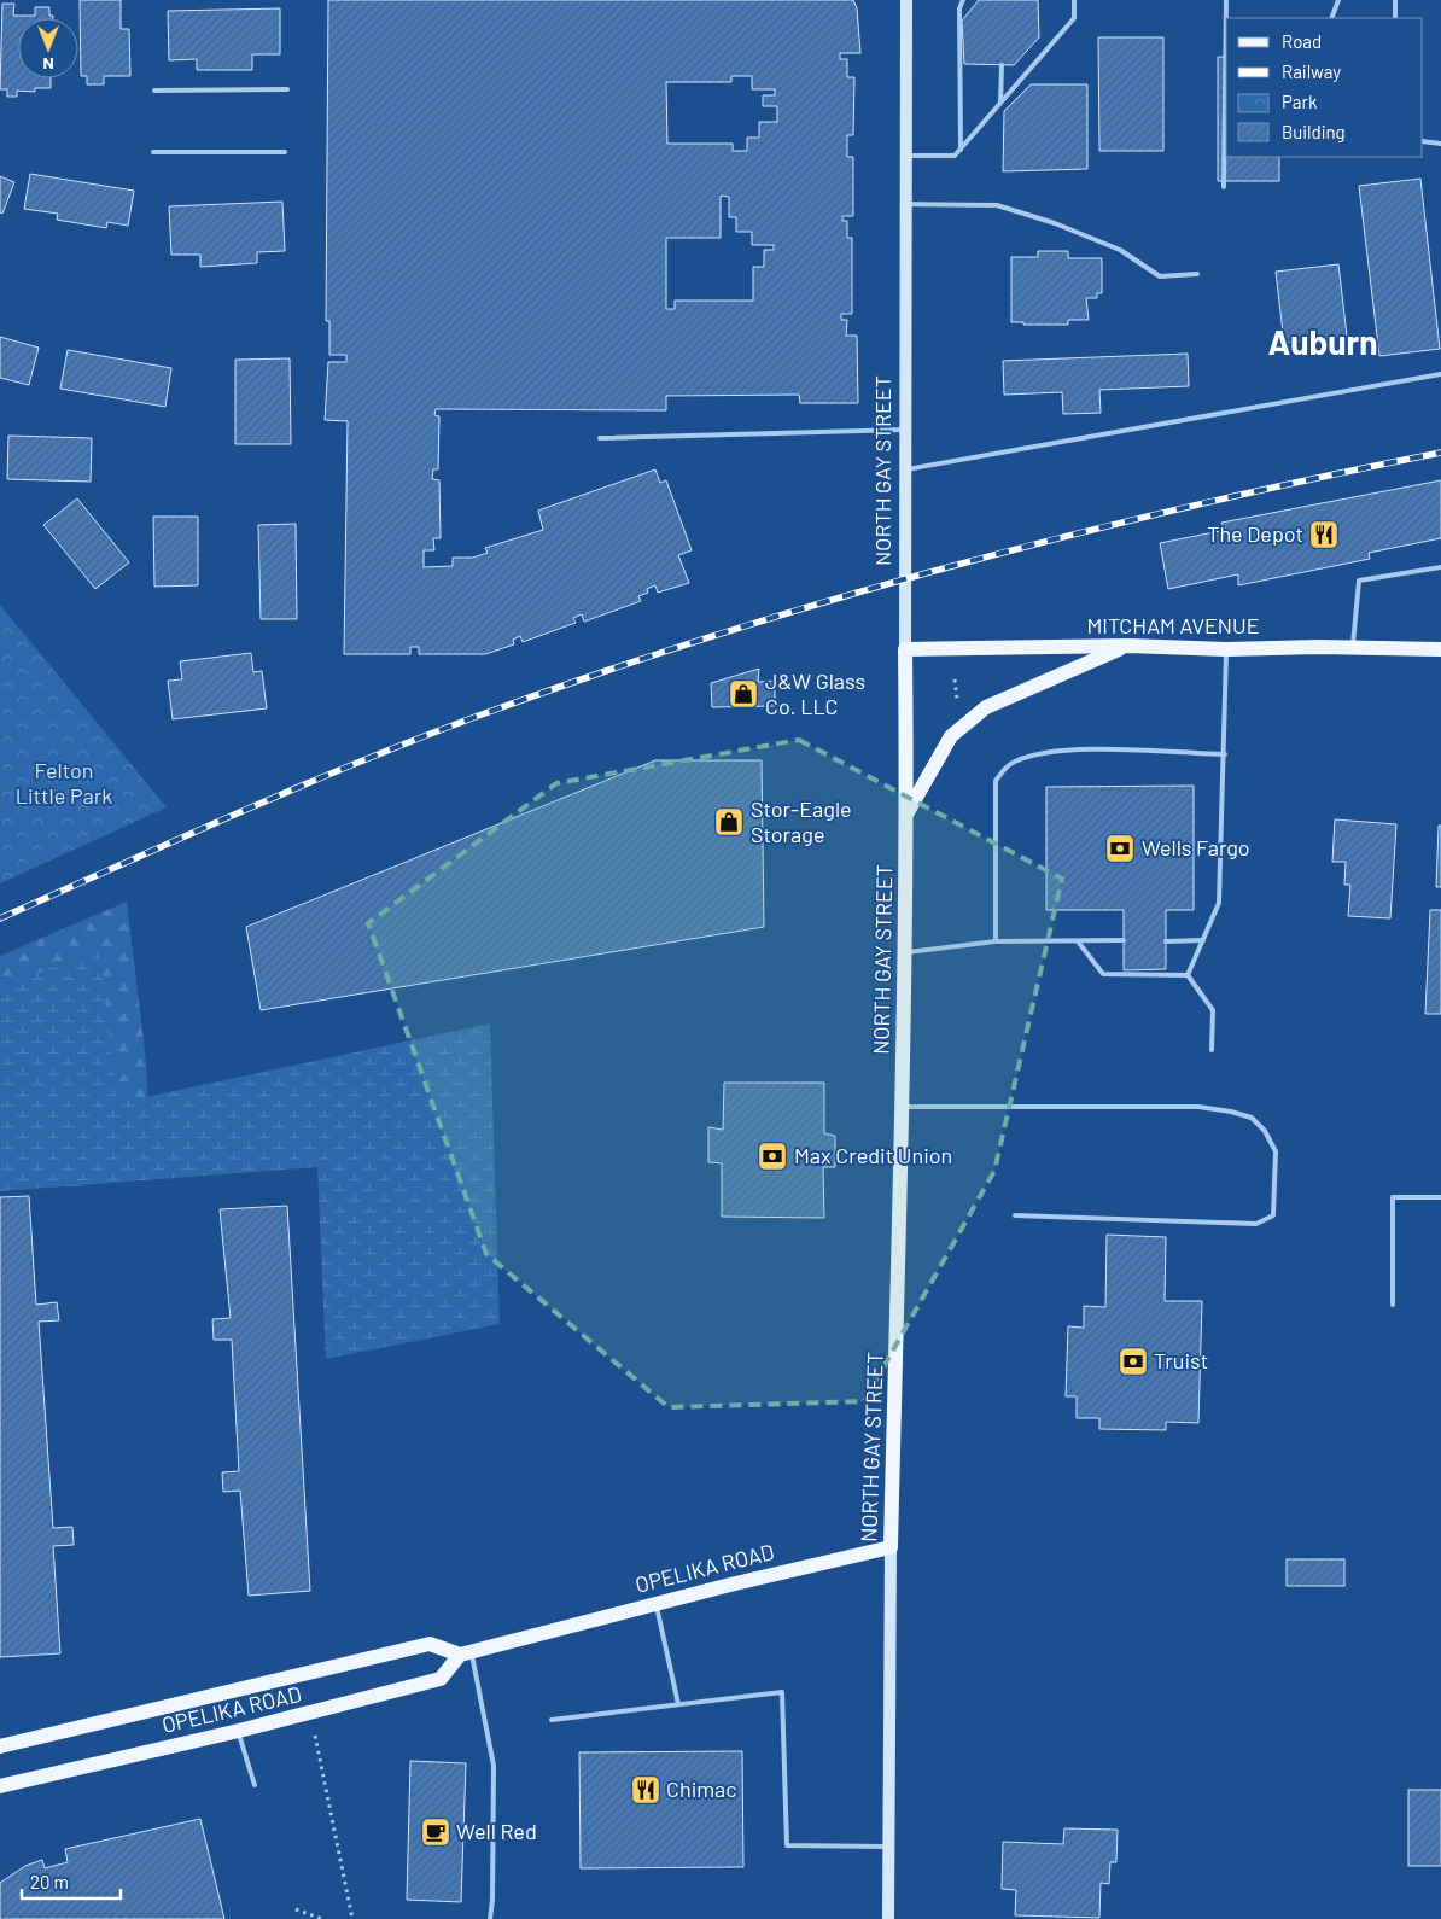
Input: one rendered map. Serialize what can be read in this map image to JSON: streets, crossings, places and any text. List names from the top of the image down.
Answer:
{
  "streets": {
    "main road": ["NORTH GAY STREET", "MITCHAM AVENUE", "OPELIKA ROAD"]
  },
  "crossings": [
    ["NORTH GAY STREET", "MITCHAM AVENUE"],
    ["NORTH GAY STREET", "OPELIKA ROAD"]
  ],
  "districts": ["Auburn"],
  "parks": ["Felton Little Park"],
  "places": {
    "restaurant": ["The Depot", "Chimac"],
    "shop": ["J&W Glass Co. LLC", "Stor-Eagle Storage"],
    "bank": ["Wells Fargo", "Max Credit Union", "Truist"],
    "cafe": ["Well Red"]
  },
  "legend": [
    "Road",
    "Railway",
    "Park",
    "Building"
  ],
  "scale_bar": "20 m",
  "north": "bottom"
}
